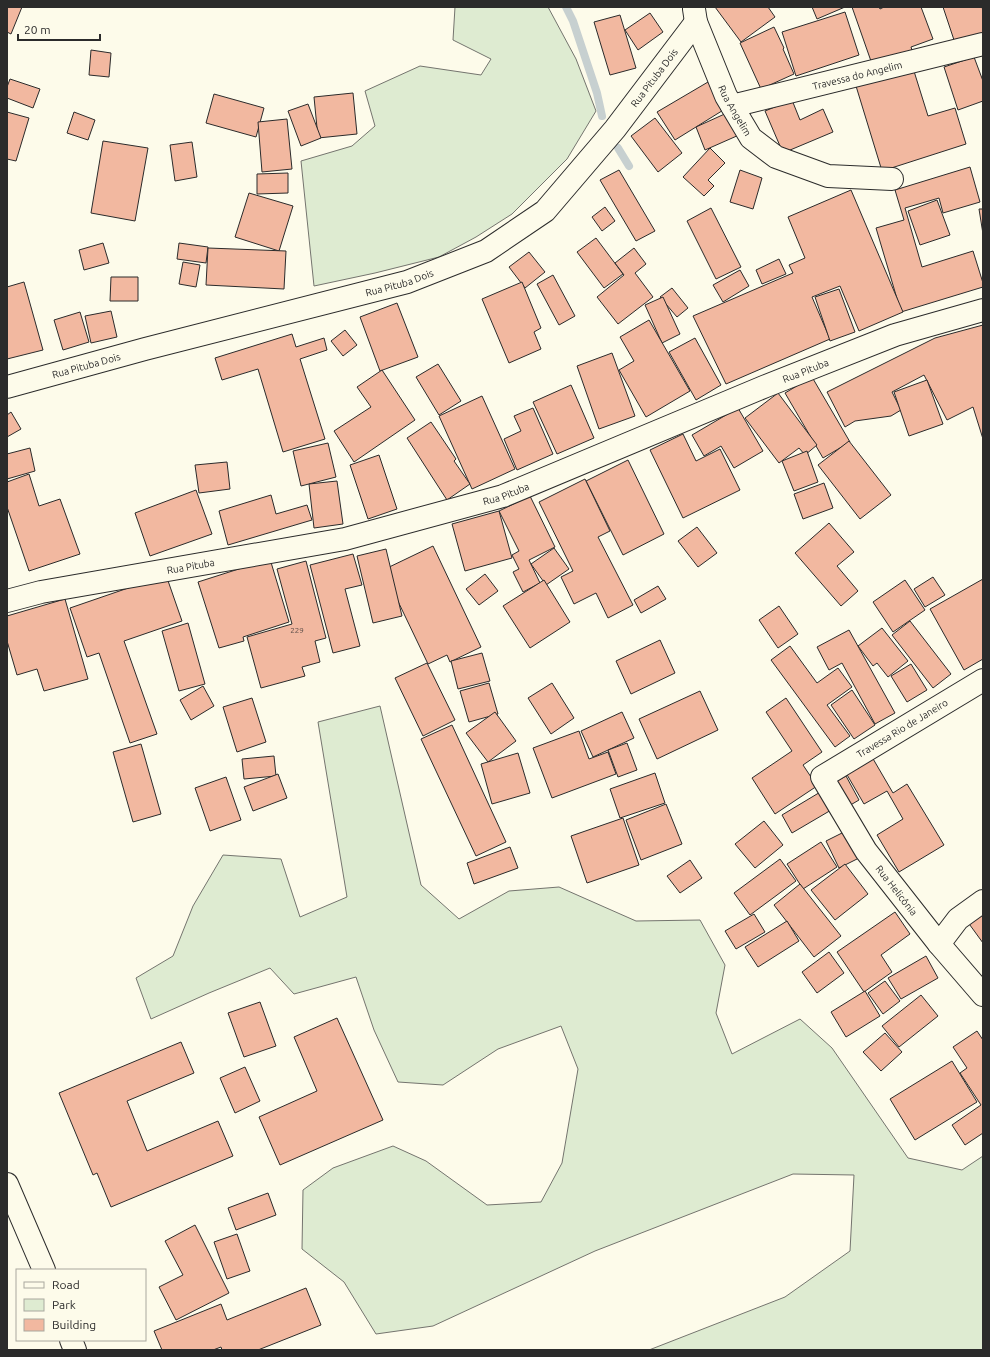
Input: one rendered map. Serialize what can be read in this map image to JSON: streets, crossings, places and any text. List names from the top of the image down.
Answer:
{
  "streets": {
    "street": [
      "Travessa do Angelim",
      "Rua Pituba Dois",
      "Rua Angelim",
      "Rua Pituba",
      "Travessa Rio de Janeiro",
      "Rua Helicônia"
    ]
  },
  "crossings": [
    ["Travessa do Angelim", "Rua Angelim"],
    ["Rua Pituba Dois", "Rua Angelim"],
    ["Travessa Rio de Janeiro", "Rua Helicônia"]
  ],
  "house_numbers": ["229"],
  "legend": ["Road", "Park", "Building"],
  "scale_bar": "20 m"
}
